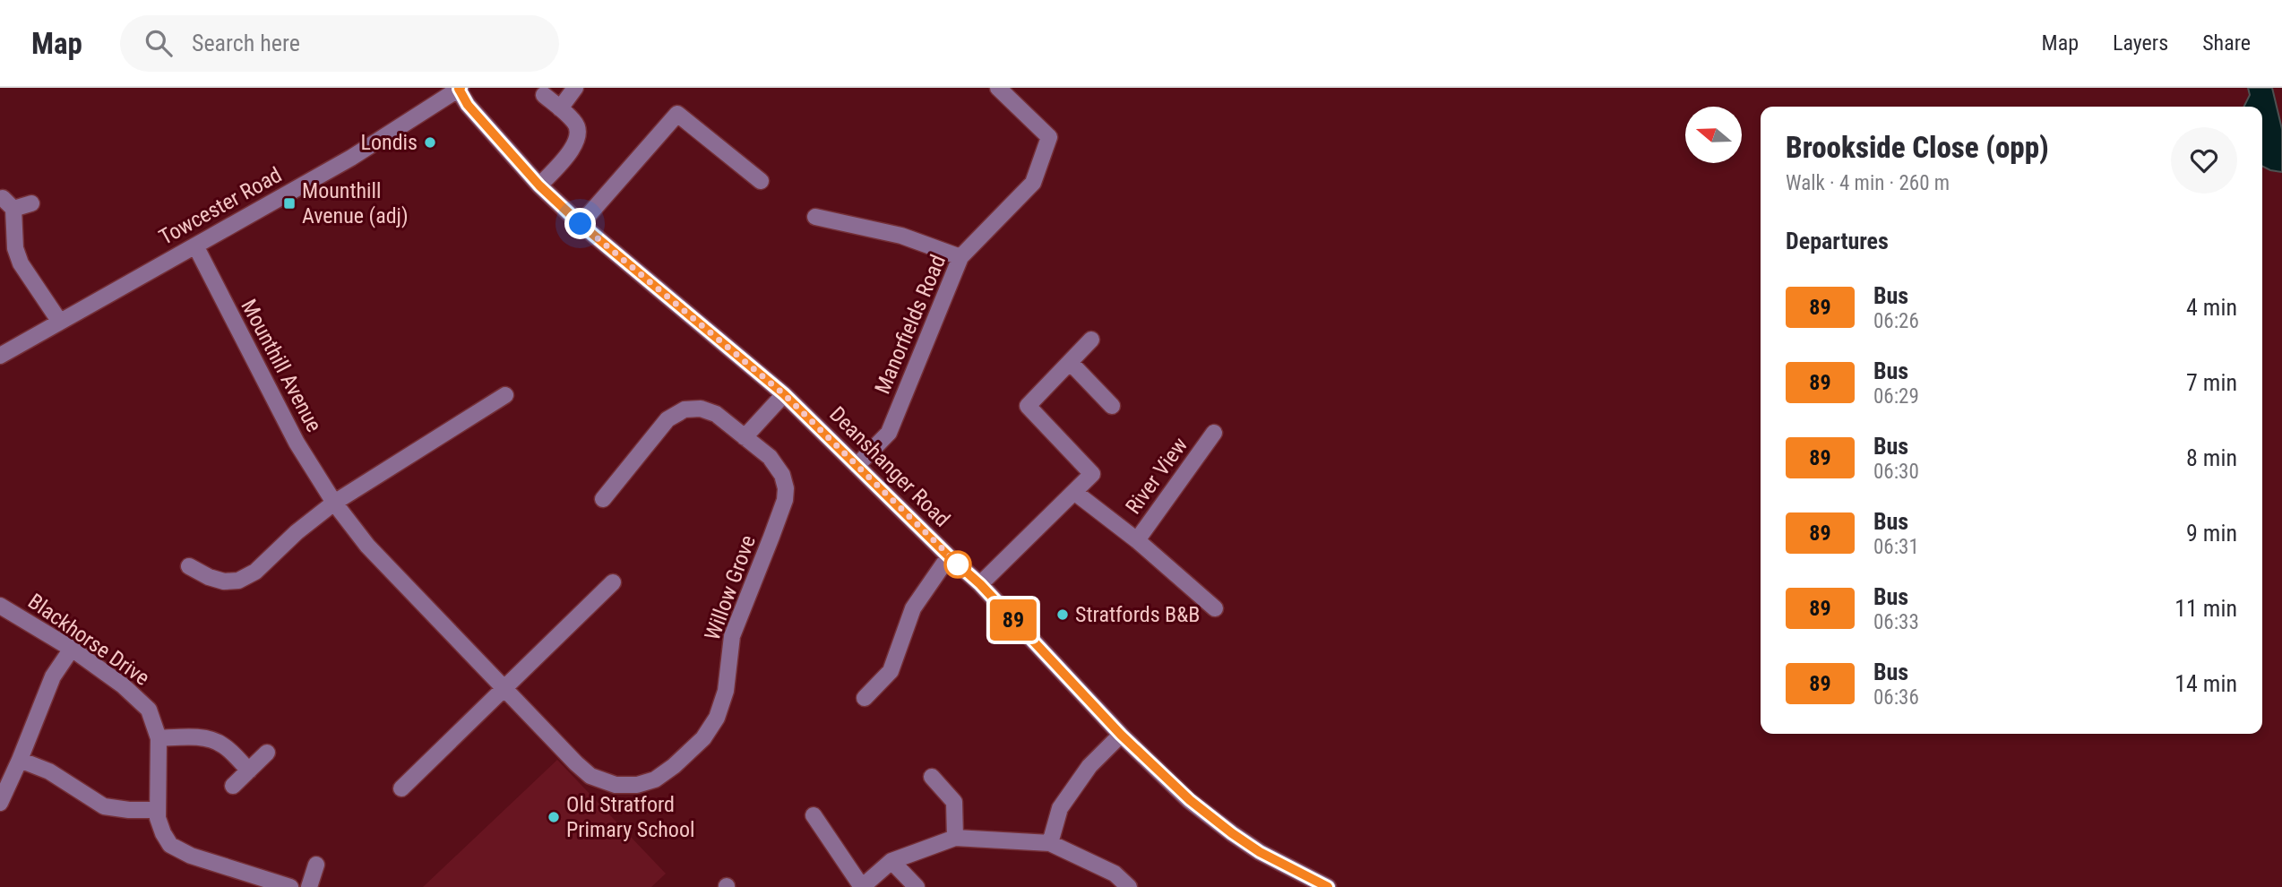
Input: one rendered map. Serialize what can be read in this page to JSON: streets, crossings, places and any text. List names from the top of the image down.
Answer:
{
  "streets": {
    "street": [
      "Towcester Road",
      "Manorfields Road",
      "Mounthill Avenue",
      "Deanshanger Road",
      "River View",
      "Willow Grove",
      "Blackhorse Drive"
    ]
  },
  "crossings": [
    ["Towcester Road", "Mounthill Avenue"],
    ["Towcester Road", "Deanshanger Road"],
    ["Manorfields Road", "Deanshanger Road"],
    ["Mounthill Avenue", "Willow Grove"]
  ],
  "places": {
    "other": ["Londis", "Stratfords B&B", "Old Stratford Primary School"],
    "transit": ["Mounthill Avenue (adj)"]
  },
  "lines": ["bus line 89"],
  "north": "left",
  "page": {
    "header": "Map",
    "search": "Search here",
    "nav": ["Map", "Layers", "Share"],
    "on_map": "89",
    "heading": [
      ["Brookside Close (opp)", "Walk · 4 min · 260 m"],
      "Departures"
    ],
    "list": [
      {
        "mark": "89",
        "name": "Bus",
        "note": "06:26",
        "value": "4 min"
      },
      {
        "mark": "89",
        "name": "Bus",
        "note": "06:29",
        "value": "7 min"
      },
      {
        "mark": "89",
        "name": "Bus",
        "note": "06:30",
        "value": "8 min"
      },
      {
        "mark": "89",
        "name": "Bus",
        "note": "06:31",
        "value": "9 min"
      },
      {
        "mark": "89",
        "name": "Bus",
        "note": "06:33",
        "value": "11 min"
      },
      {
        "mark": "89",
        "name": "Bus",
        "note": "06:36",
        "value": "14 min"
      }
    ]
  }
}
